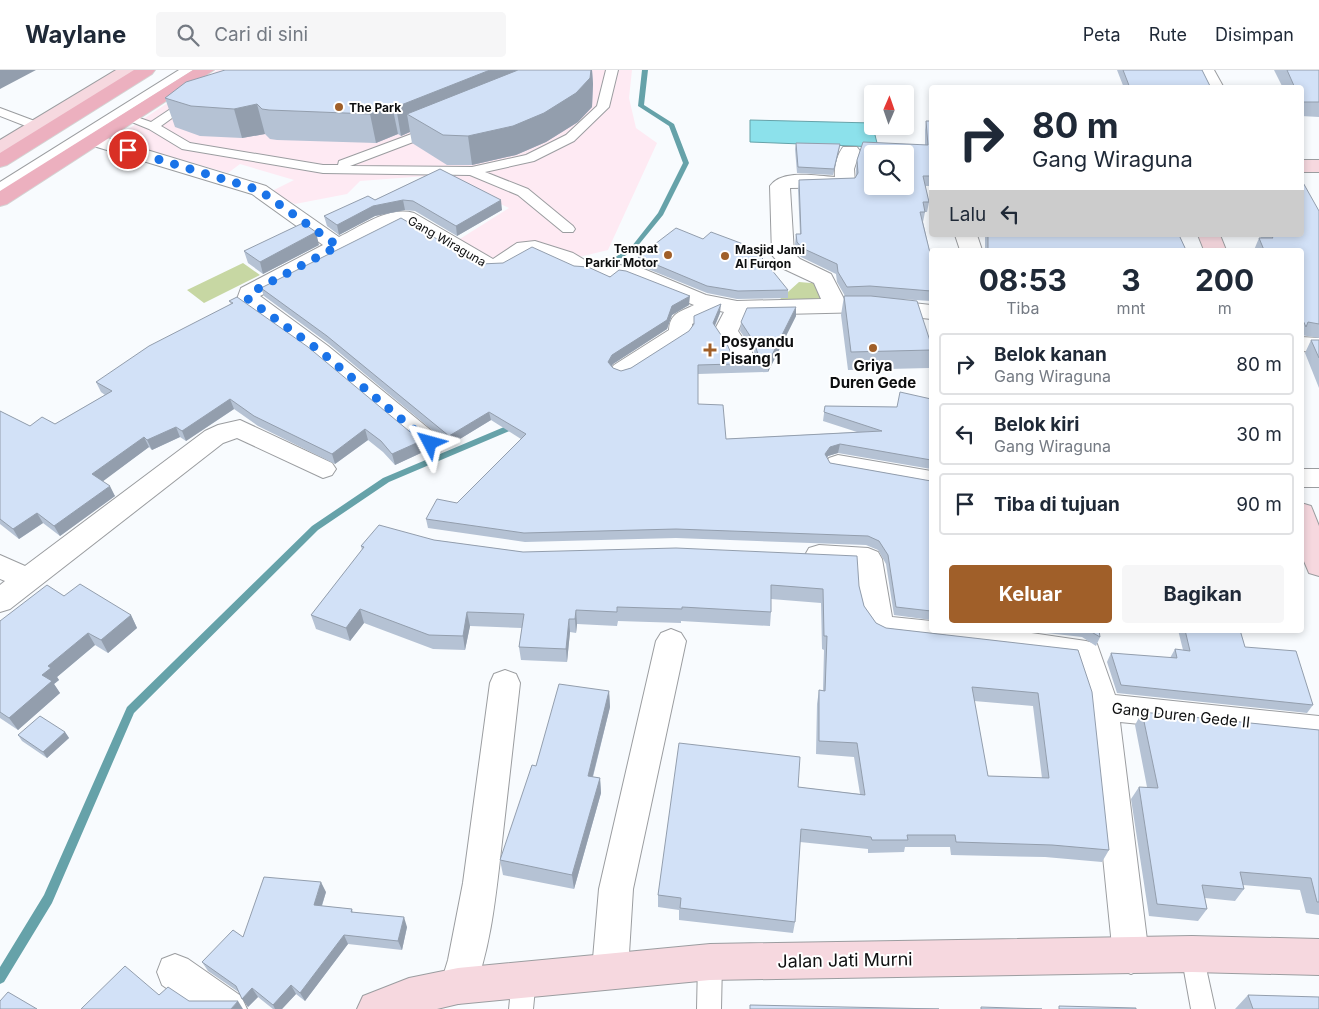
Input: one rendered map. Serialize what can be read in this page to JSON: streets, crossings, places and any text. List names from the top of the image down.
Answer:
{
  "streets": {
    "street": ["Gang Wiraguna", "Gang Duren Gede II", "Jalan Jati Murni"]
  },
  "places": {
    "other": [
      "The Park",
      "Tempat Parkir Motor",
      "Masjid Jami Al Furqon",
      "Griya Duren Gede"
    ],
    "health": ["Posyandu Pisang 1"]
  },
  "north": "top",
  "page": {
    "header": "Waylane",
    "search": "Cari di sini",
    "nav": ["Peta", "Rute", "Disimpan"],
    "turn": ["80 m", "Gang Wiraguna"],
    "then": "Lalu",
    "eta": [
      "08:53",
      "Tiba",
      "3",
      "mnt",
      "200",
      "m"
    ],
    "list": [
      {
        "name": "Belok kanan",
        "note": "Gang Wiraguna",
        "value": "80 m"
      },
      {
        "name": "Belok kiri",
        "note": "Gang Wiraguna",
        "value": "30 m"
      },
      {
        "name": "Tiba di tujuan",
        "value": "90 m"
      }
    ],
    "buttons": ["Keluar", "Bagikan"]
  }
}
